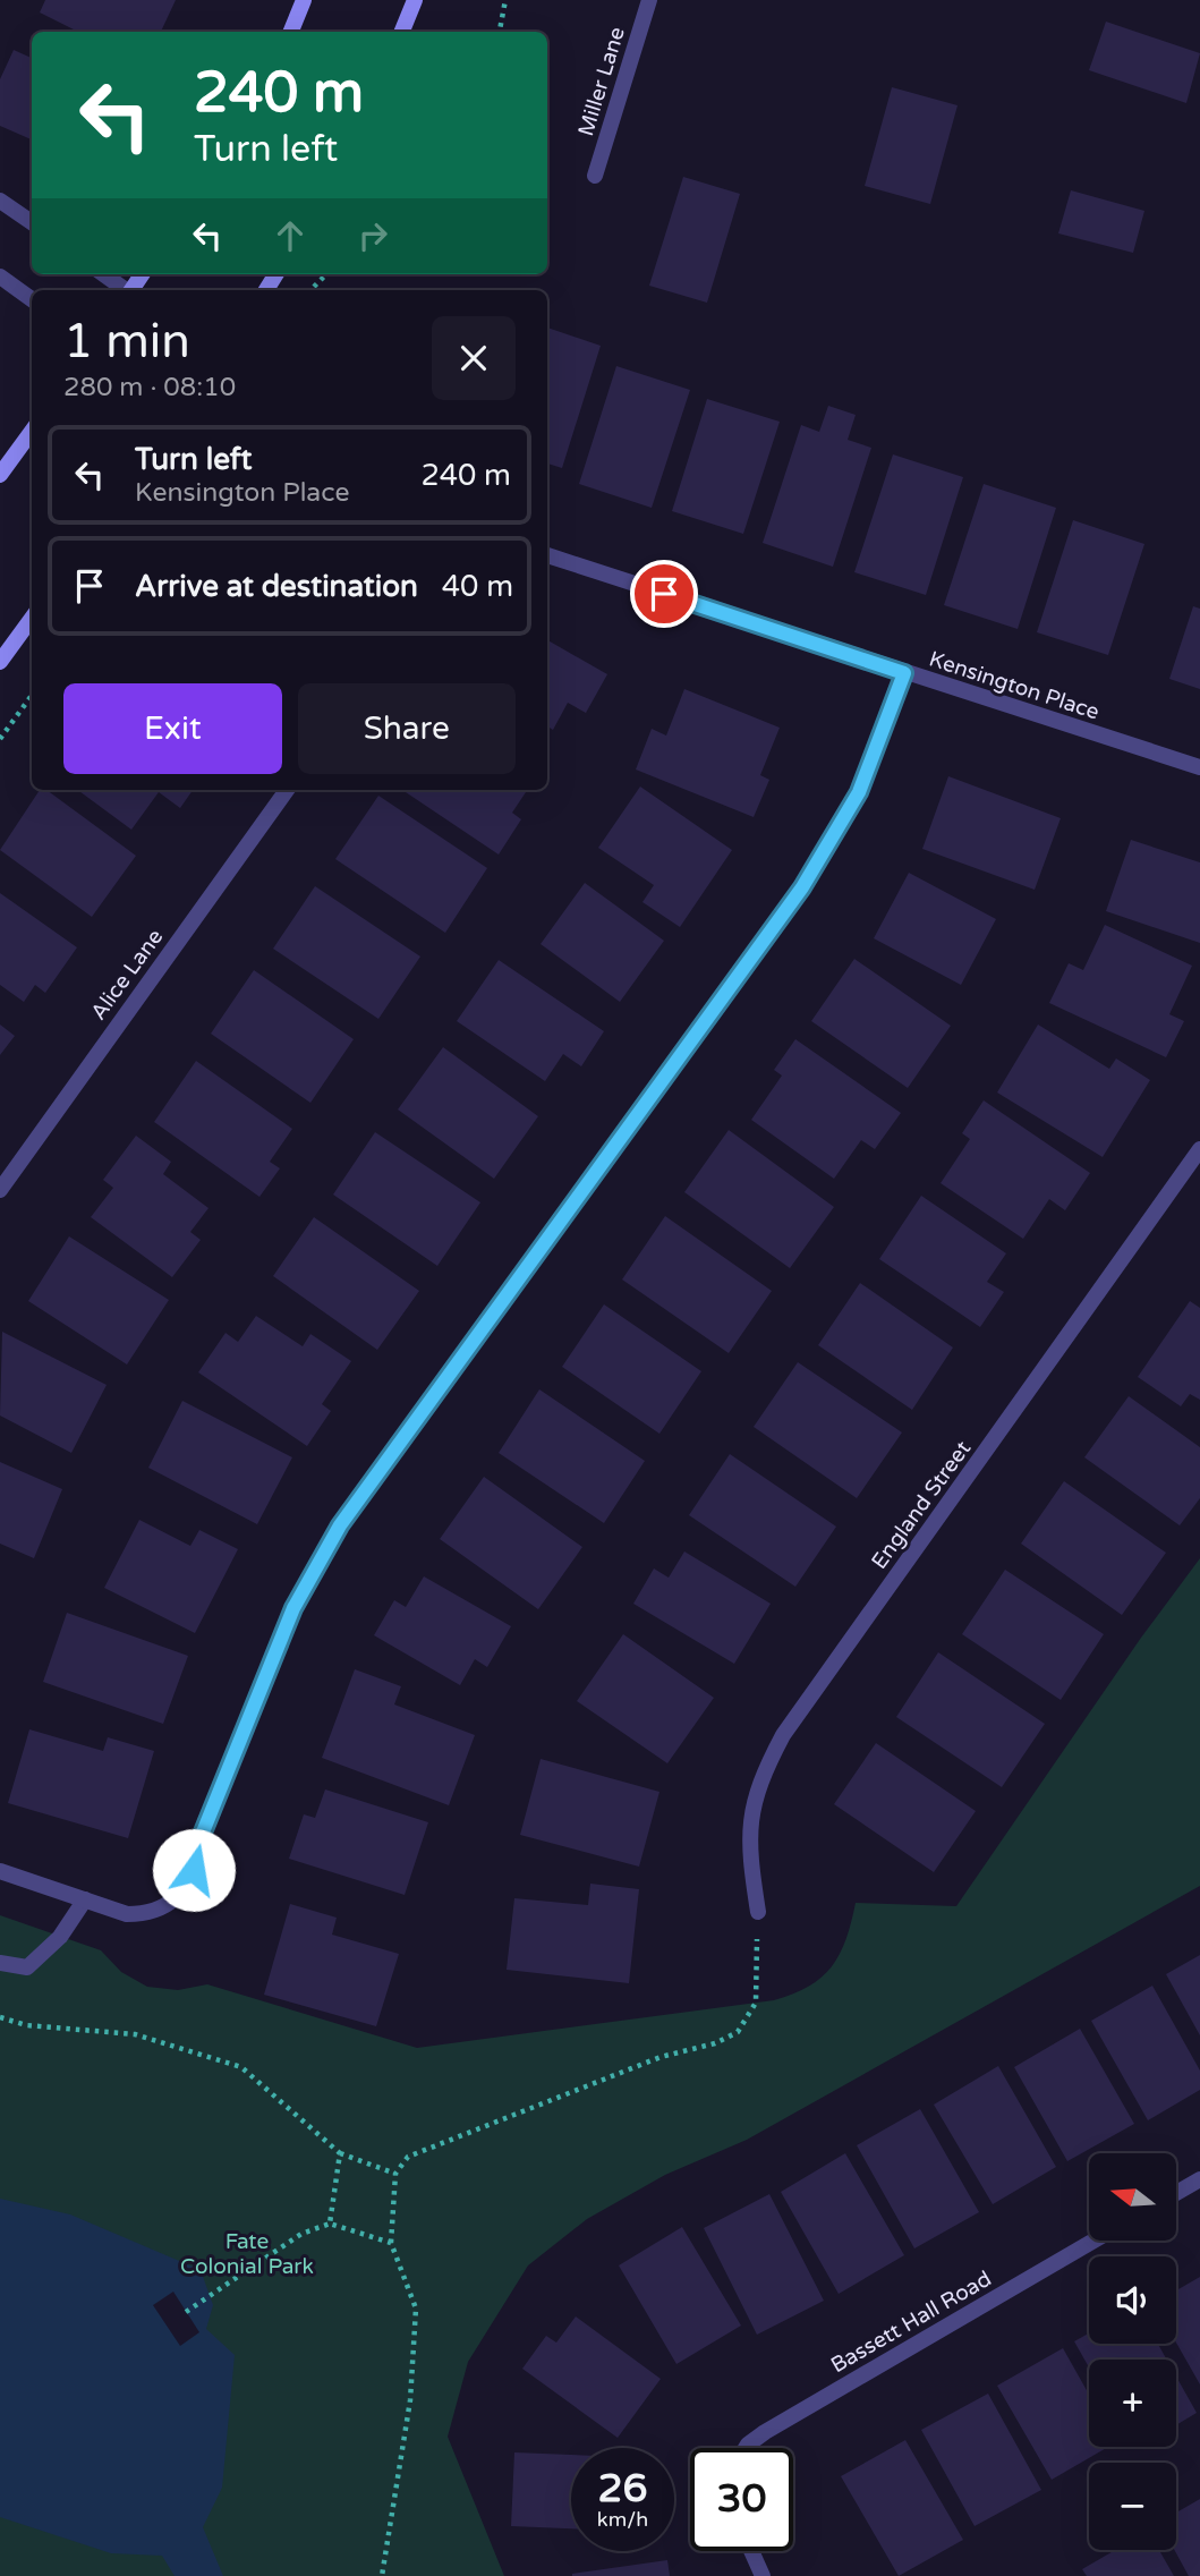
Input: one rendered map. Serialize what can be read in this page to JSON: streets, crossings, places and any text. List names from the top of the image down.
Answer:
{
  "streets": {
    "street": [
      "Miller Lane",
      "Kensington Place",
      "Alice Lane",
      "England Street",
      "Bassett Hall Road"
    ]
  },
  "parks": ["Fate Colonial Park"],
  "north": "left",
  "page": {
    "turn": ["240 m", "Turn left"],
    "heading": ["1 min", "280 m · 08:10"],
    "list": [
      {
        "name": "Turn left",
        "note": "Kensington Place",
        "value": "240 m"
      },
      {
        "name": "Arrive at destination",
        "value": "40 m"
      }
    ],
    "buttons": ["Exit", "Share"],
    "map_buttons": ["+", "−"],
    "speed": "26 km/h",
    "limit": "30"
  }
}
